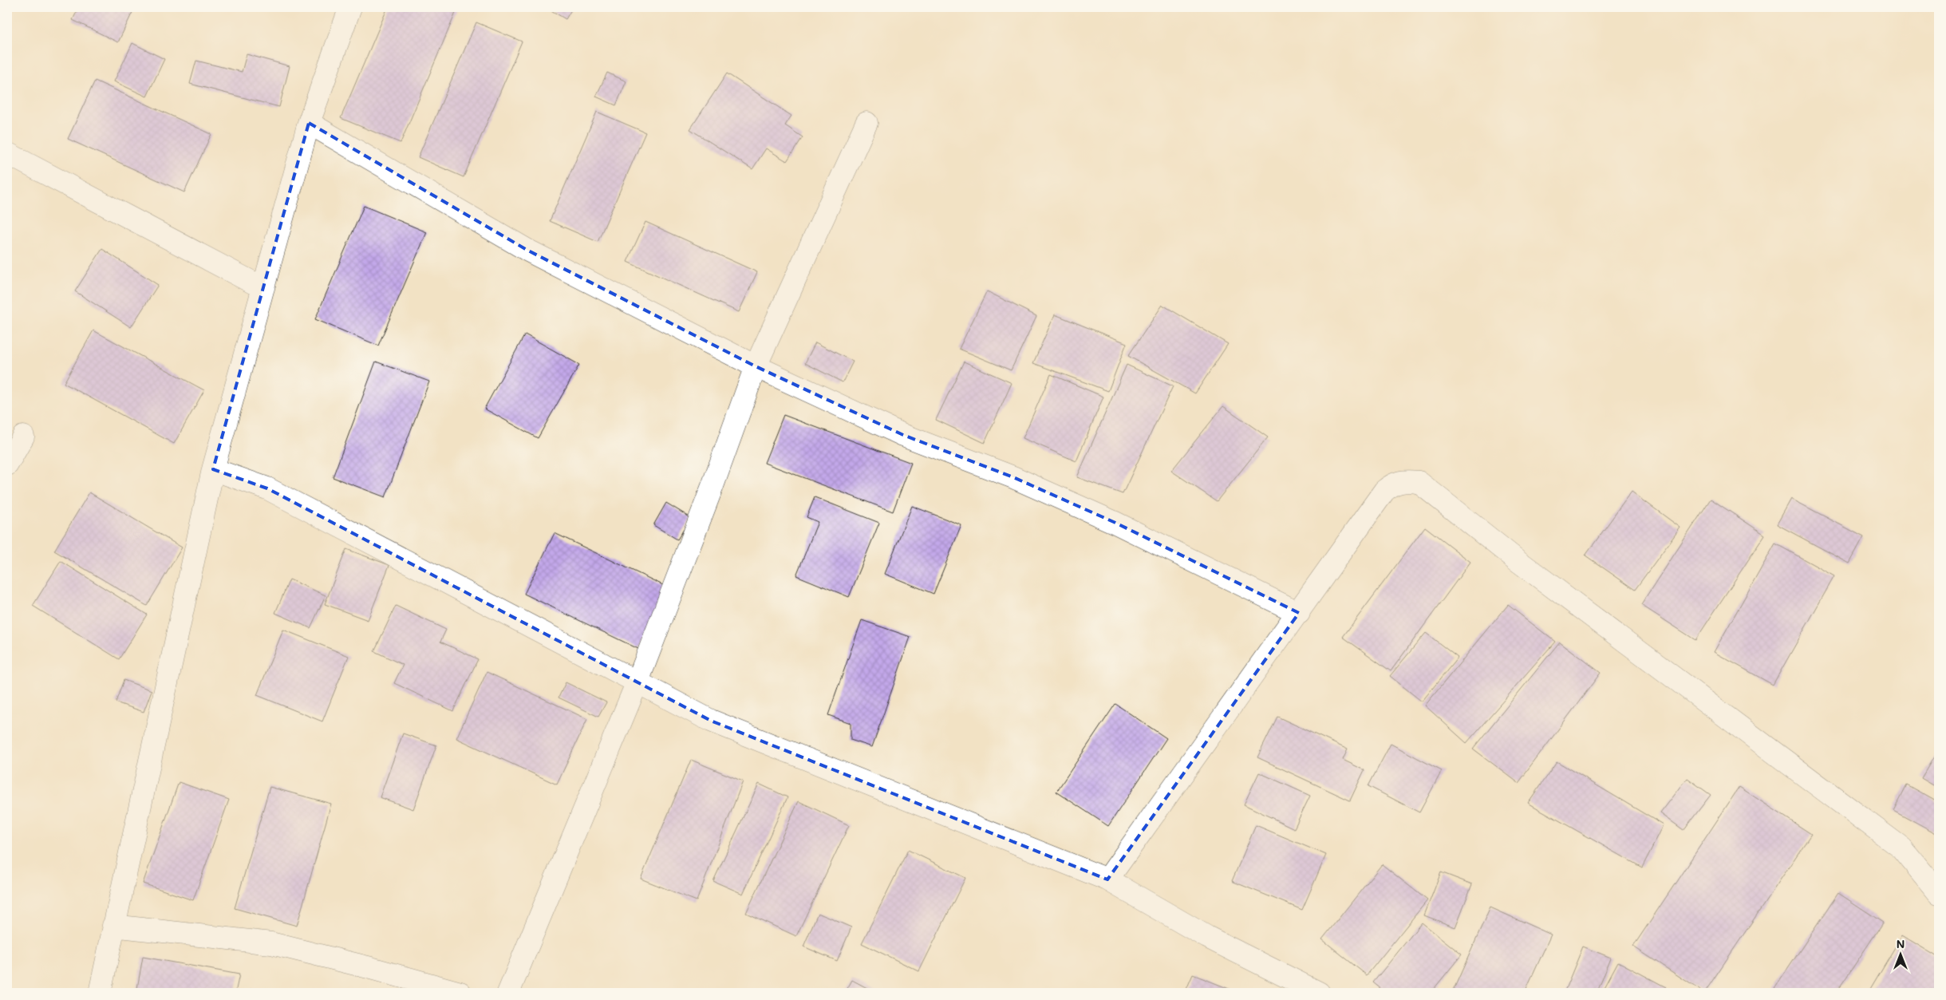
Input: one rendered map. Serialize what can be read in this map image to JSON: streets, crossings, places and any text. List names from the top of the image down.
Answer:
{
  "north": "top"
}
